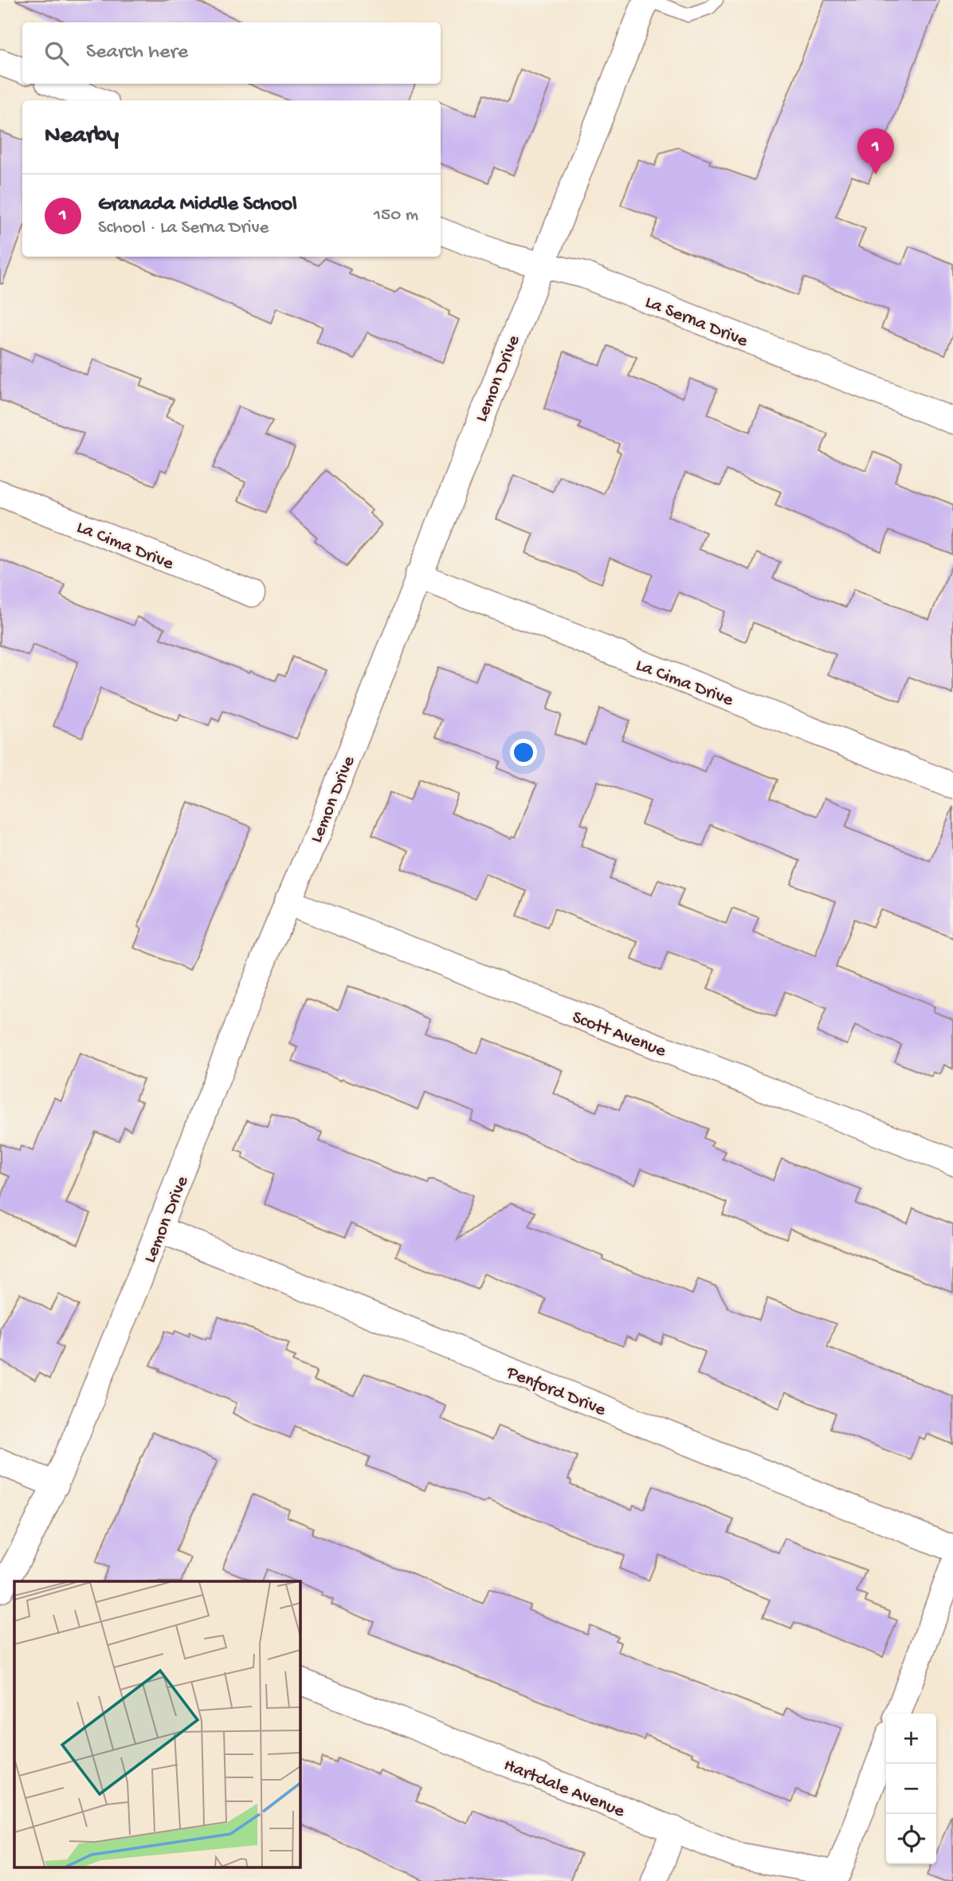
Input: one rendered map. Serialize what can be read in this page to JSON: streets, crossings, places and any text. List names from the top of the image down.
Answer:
{
  "streets": {
    "street": [
      "La Serna Drive",
      "Lemon Drive",
      "La Cima Drive",
      "Scott Avenue",
      "Penford Drive",
      "Hartdale Avenue"
    ]
  },
  "crossings": [
    ["La Serna Drive", "Lemon Drive"],
    ["Lemon Drive", "La Cima Drive"],
    ["Lemon Drive", "Scott Avenue"],
    ["Lemon Drive", "Penford Drive"]
  ],
  "page": {
    "search": "Search here",
    "heading": "Nearby",
    "pins": "1",
    "list": [
      {
        "mark": "1",
        "name": "Granada Middle School",
        "note": "School · La Serna Drive",
        "value": "150 m"
      }
    ],
    "map_buttons": ["+", "−"]
  }
}
